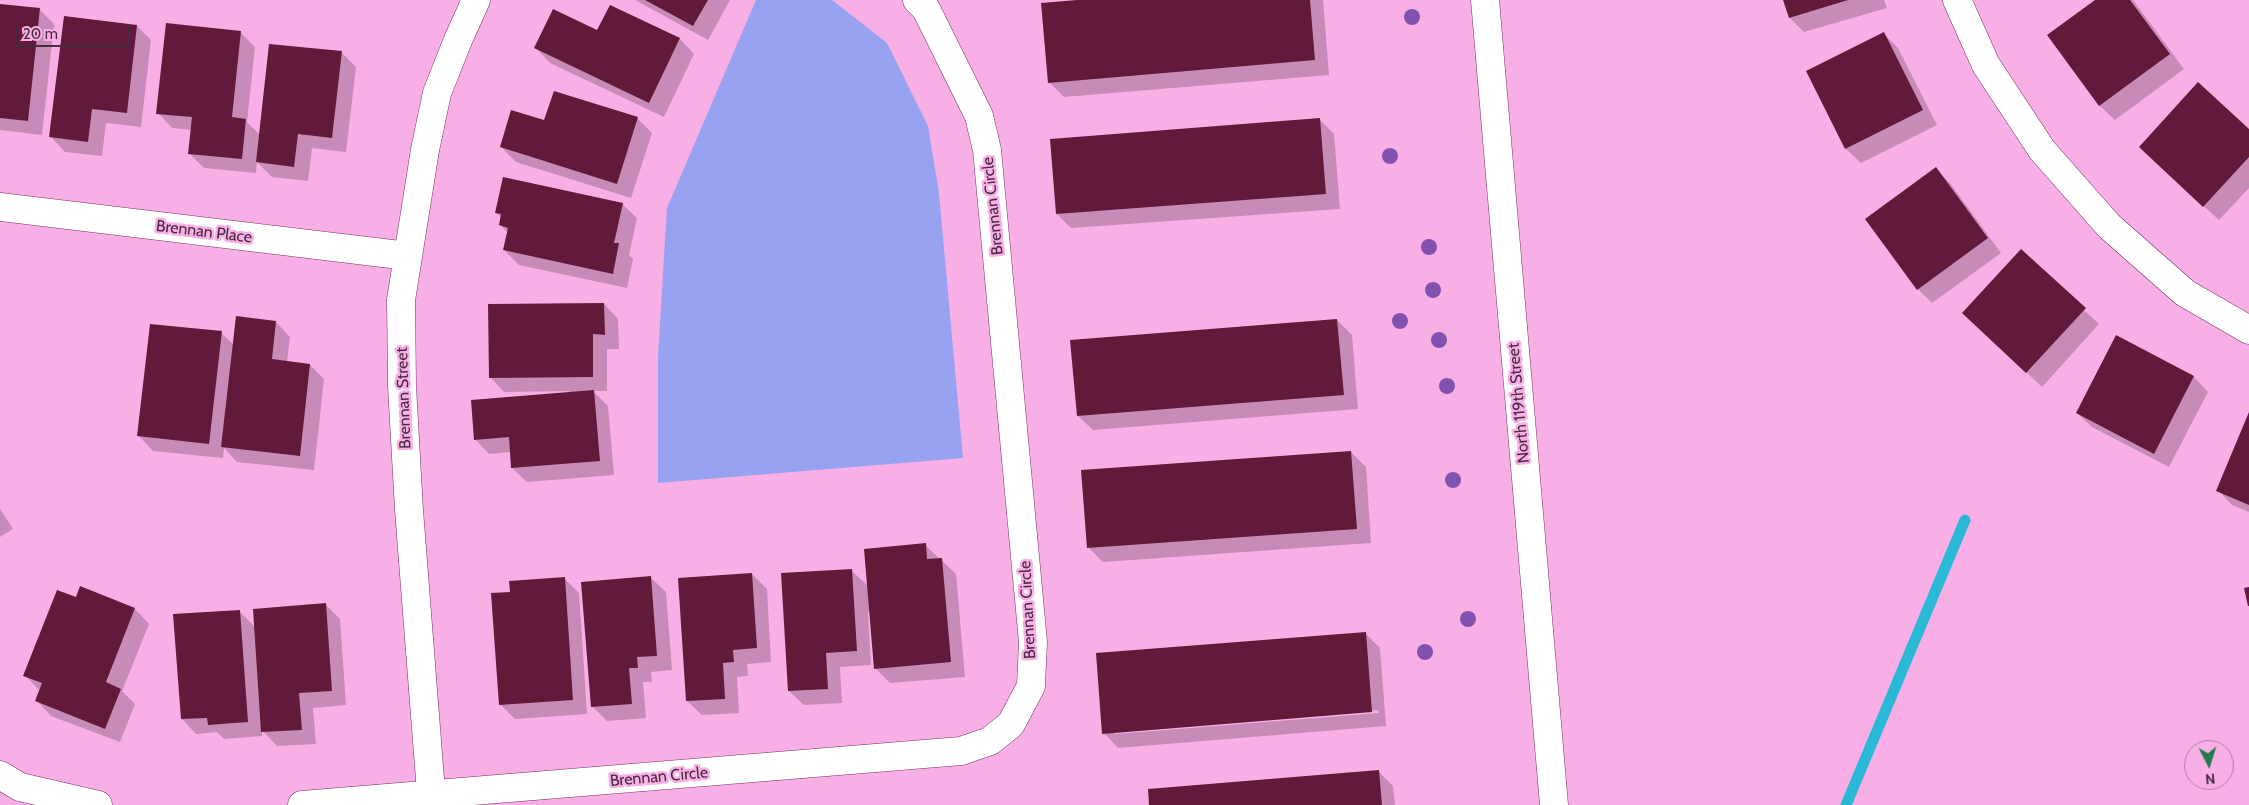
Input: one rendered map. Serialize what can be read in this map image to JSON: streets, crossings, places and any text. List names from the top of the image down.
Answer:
{
  "streets": {
    "street": [
      "Brennan Circle",
      "Brennan Place",
      "Brennan Street",
      "North 119th Street"
    ]
  },
  "crossings": [
    ["Brennan Circle", "Brennan Street"],
    ["Brennan Place", "Brennan Street"]
  ],
  "scale_bar": "20 m",
  "north": "bottom"
}
